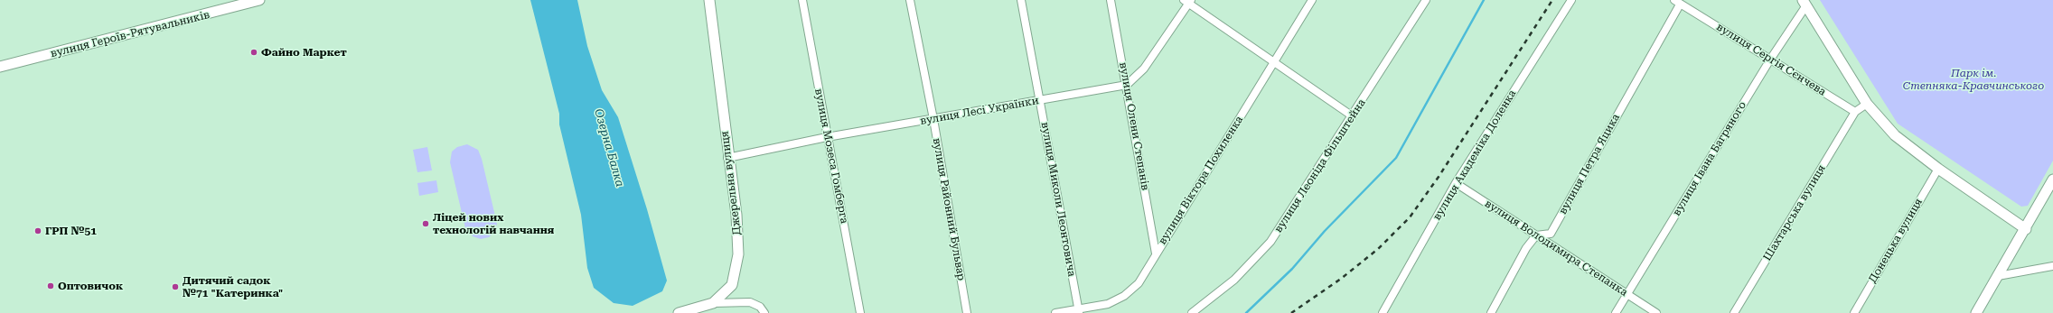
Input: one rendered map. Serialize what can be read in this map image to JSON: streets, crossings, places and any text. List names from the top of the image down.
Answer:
{
  "streets": {
    "main road": ["вулиця Героїв-Рятувальників", "Джерельна вулиця"],
    "street": [
      "вулиця Сергія Сєнчева",
      "вулиця Лесі Українки",
      "вулиця Олени Степанів",
      "вулиця Академіка Доленка",
      "вулиця Мозеса Гомберга",
      "вулиця Івана Багряного",
      "вулиця Петра Яцика",
      "вулиця Леоніда Фільштейна",
      "вулиця Віктора Похиленка",
      "вулиця Миколи Леонтовича",
      "вулиця Районний Бульвар",
      "Шахтарська вулиця",
      "Донецька вулиця",
      "вулиця Володимира Степанка"
    ]
  },
  "crossings": [
    ["вулиця Сергія Сєнчева", "вулиця Івана Багряного"],
    ["вулиця Сергія Сєнчева", "вулиця Петра Яцика"],
    ["вулиця Сергія Сєнчева", "Шахтарська вулиця"],
    ["вулиця Лесі Українки", "вулиця Олени Степанів"],
    ["вулиця Лесі Українки", "вулиця Мозеса Гомберга"],
    ["вулиця Лесі Українки", "Джерельна вулиця"],
    ["вулиця Лесі Українки", "вулиця Миколи Леонтовича"],
    ["вулиця Лесі Українки", "вулиця Районний Бульвар"],
    ["вулиця Олени Степанів", "вулиця Віктора Похиленка"],
    ["вулиця Академіка Доленка", "вулиця Володимира Степанка"],
    ["вулиця Івана Багряного", "вулиця Володимира Степанка"],
    ["вулиця Петра Яцика", "вулиця Володимира Степанка"],
    ["вулиця Віктора Похиленка", "вулиця Миколи Леонтовича"]
  ],
  "water": ["Озерна Балка"],
  "parks": ["Парк ім. Степняка-Кравчинського"],
  "places": [
    "Файно Маркет",
    "Ліцей нових технологій навчання",
    "ГРП №51",
    "Оптовичок",
    "Дитячий садок №71 \"Катеринка\""
  ]
}
